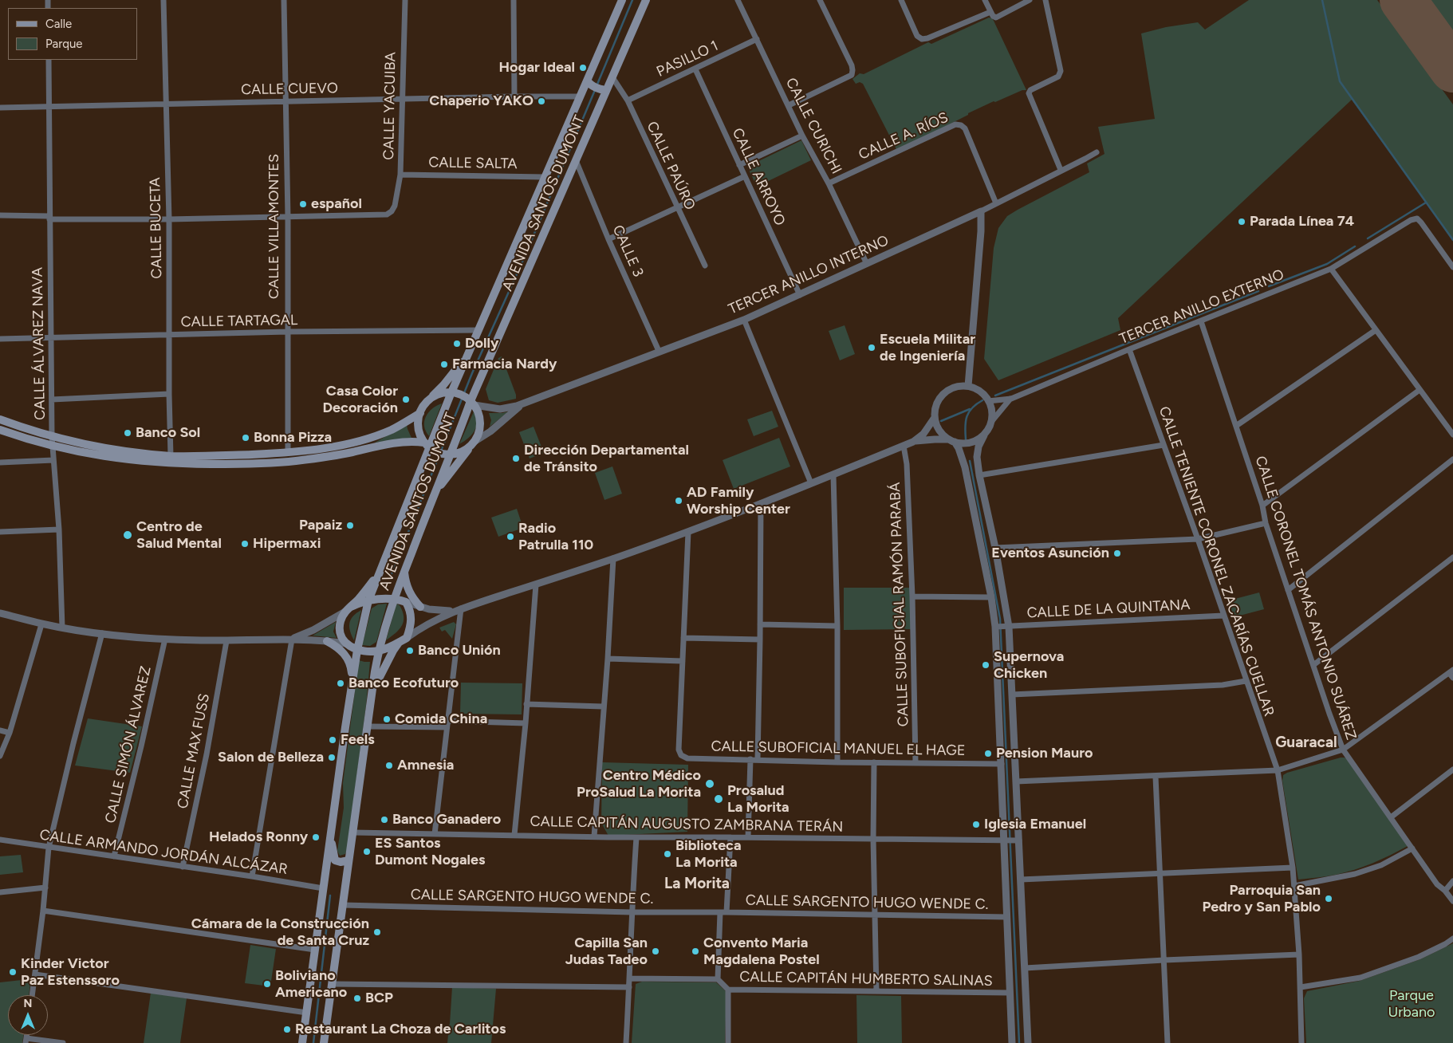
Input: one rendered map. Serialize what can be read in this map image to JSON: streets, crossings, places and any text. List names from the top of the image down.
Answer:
{
  "streets": {
    "main road": ["AVENIDA SANTOS DUMONT"],
    "street": [
      "PASILLO 1",
      "CALLE CUEVO",
      "CALLE YACUIBA",
      "CALLE CURICHI",
      "CALLE A. RÍOS",
      "CALLE SALTA",
      "CALLE PAÚRO",
      "CALLE ARROYO",
      "CALLE VILLAMONTES",
      "CALLE BUCETA",
      "CALLE 3",
      "TERCER ANILLO INTERNO",
      "TERCER ANILLO EXTERNO",
      "CALLE TARTAGAL",
      "CALLE ÁLVAREZ NAVA",
      "CALLE TENIENTE CORONEL ZACARÍAS CUELLAR",
      "CALLE CORONEL TOMÁS ANTONIO SUÁREZ",
      "CALLE SUBOFICIAL RAMÓN PARABÁ",
      "CALLE DE LA QUINTANA",
      "CALLE SIMÓN ÁLVAREZ",
      "CALLE SUBOFICIAL MANUEL EL HAGE",
      "CALLE MAX FUSS",
      "CALLE CAPITÁN AUGUSTO ZAMBRANA TERÁN",
      "CALLE ARMANDO JORDÁN ALCÁZAR",
      "CALLE SARGENTO HUGO WENDE C.",
      "CALLE CAPITÁN HUMBERTO SALINAS"
    ]
  },
  "crossings": [
    ["PASILLO 1", "CALLE CURICHI"],
    ["PASILLO 1", "CALLE PAÚRO"],
    ["PASILLO 1", "CALLE ARROYO"],
    ["CALLE CUEVO", "CALLE YACUIBA"],
    ["CALLE CUEVO", "AVENIDA SANTOS DUMONT"],
    ["CALLE CUEVO", "CALLE VILLAMONTES"],
    ["CALLE CUEVO", "CALLE BUCETA"],
    ["CALLE CUEVO", "CALLE ÁLVAREZ NAVA"],
    ["CALLE YACUIBA", "CALLE SALTA"],
    ["CALLE YACUIBA", "CALLE VILLAMONTES"],
    ["CALLE CURICHI", "CALLE A. RÍOS"],
    ["CALLE CURICHI", "TERCER ANILLO INTERNO"],
    ["CALLE A. RÍOS", "TERCER ANILLO INTERNO"],
    ["CALLE SALTA", "AVENIDA SANTOS DUMONT"],
    ["CALLE PAÚRO", "AVENIDA SANTOS DUMONT"],
    ["CALLE ARROYO", "TERCER ANILLO INTERNO"],
    ["AVENIDA SANTOS DUMONT", "CALLE 3"],
    ["AVENIDA SANTOS DUMONT", "TERCER ANILLO INTERNO"],
    ["AVENIDA SANTOS DUMONT", "CALLE TARTAGAL"],
    ["AVENIDA SANTOS DUMONT", "CALLE CAPITÁN AUGUSTO ZAMBRANA TERÁN"],
    ["AVENIDA SANTOS DUMONT", "CALLE ARMANDO JORDÁN ALCÁZAR"],
    ["AVENIDA SANTOS DUMONT", "CALLE SARGENTO HUGO WENDE C."],
    ["CALLE VILLAMONTES", "CALLE TARTAGAL"],
    ["CALLE BUCETA", "CALLE TARTAGAL"],
    ["CALLE 3", "TERCER ANILLO INTERNO"],
    ["TERCER ANILLO EXTERNO", "CALLE TENIENTE CORONEL ZACARÍAS CUELLAR"],
    ["TERCER ANILLO EXTERNO", "CALLE CORONEL TOMÁS ANTONIO SUÁREZ"],
    ["CALLE TARTAGAL", "CALLE ÁLVAREZ NAVA"],
    ["CALLE TENIENTE CORONEL ZACARÍAS CUELLAR", "CALLE DE LA QUINTANA"],
    ["CALLE SUBOFICIAL RAMÓN PARABÁ", "CALLE SUBOFICIAL MANUEL EL HAGE"],
    ["CALLE SIMÓN ÁLVAREZ", "CALLE ARMANDO JORDÁN ALCÁZAR"],
    ["CALLE MAX FUSS", "CALLE ARMANDO JORDÁN ALCÁZAR"]
  ],
  "districts": ["Guaracal", "La Morita"],
  "parks": ["Parque Urbano"],
  "places": [
    "Hogar Ideal",
    "Chaperio YAKO",
    "español",
    "Parada Línea 74",
    "Dolly",
    "Escuela Militar de Ingeniería",
    "Farmacia Nardy",
    "Casa Color Decoración",
    "Banco Sol",
    "Bonna Pizza",
    "Dirección Departamental de Tránsito",
    "AD Family Worship Center",
    "Papaiz",
    "Centro de Salud Mental",
    "Radio Patrulla 110",
    "Hipermaxi",
    "Eventos Asunción",
    "Banco Unión",
    "Supernova Chicken",
    "Banco Ecofuturo",
    "Comida China",
    "Feels",
    "Pension Mauro",
    "Salon de Belleza",
    "Amnesia",
    "Centro Médico ProSalud La Morita",
    "Prosalud La Morita",
    "Banco Ganadero",
    "Iglesia Emanuel",
    "Helados Ronny",
    "ES Santos Dumont Nogales",
    "Biblioteca La Morita",
    "Parroquia San Pedro y San Pablo",
    "Cámara de la Construcción de Santa Cruz",
    "Capilla San Judas Tadeo",
    "Convento Maria Magdalena Postel",
    "Kinder Victor Paz Estenssoro",
    "Boliviano Americano",
    "BCP",
    "Restaurant La Choza de Carlitos"
  ],
  "legend": ["Calle", "Parque"],
  "north": "top"
}
